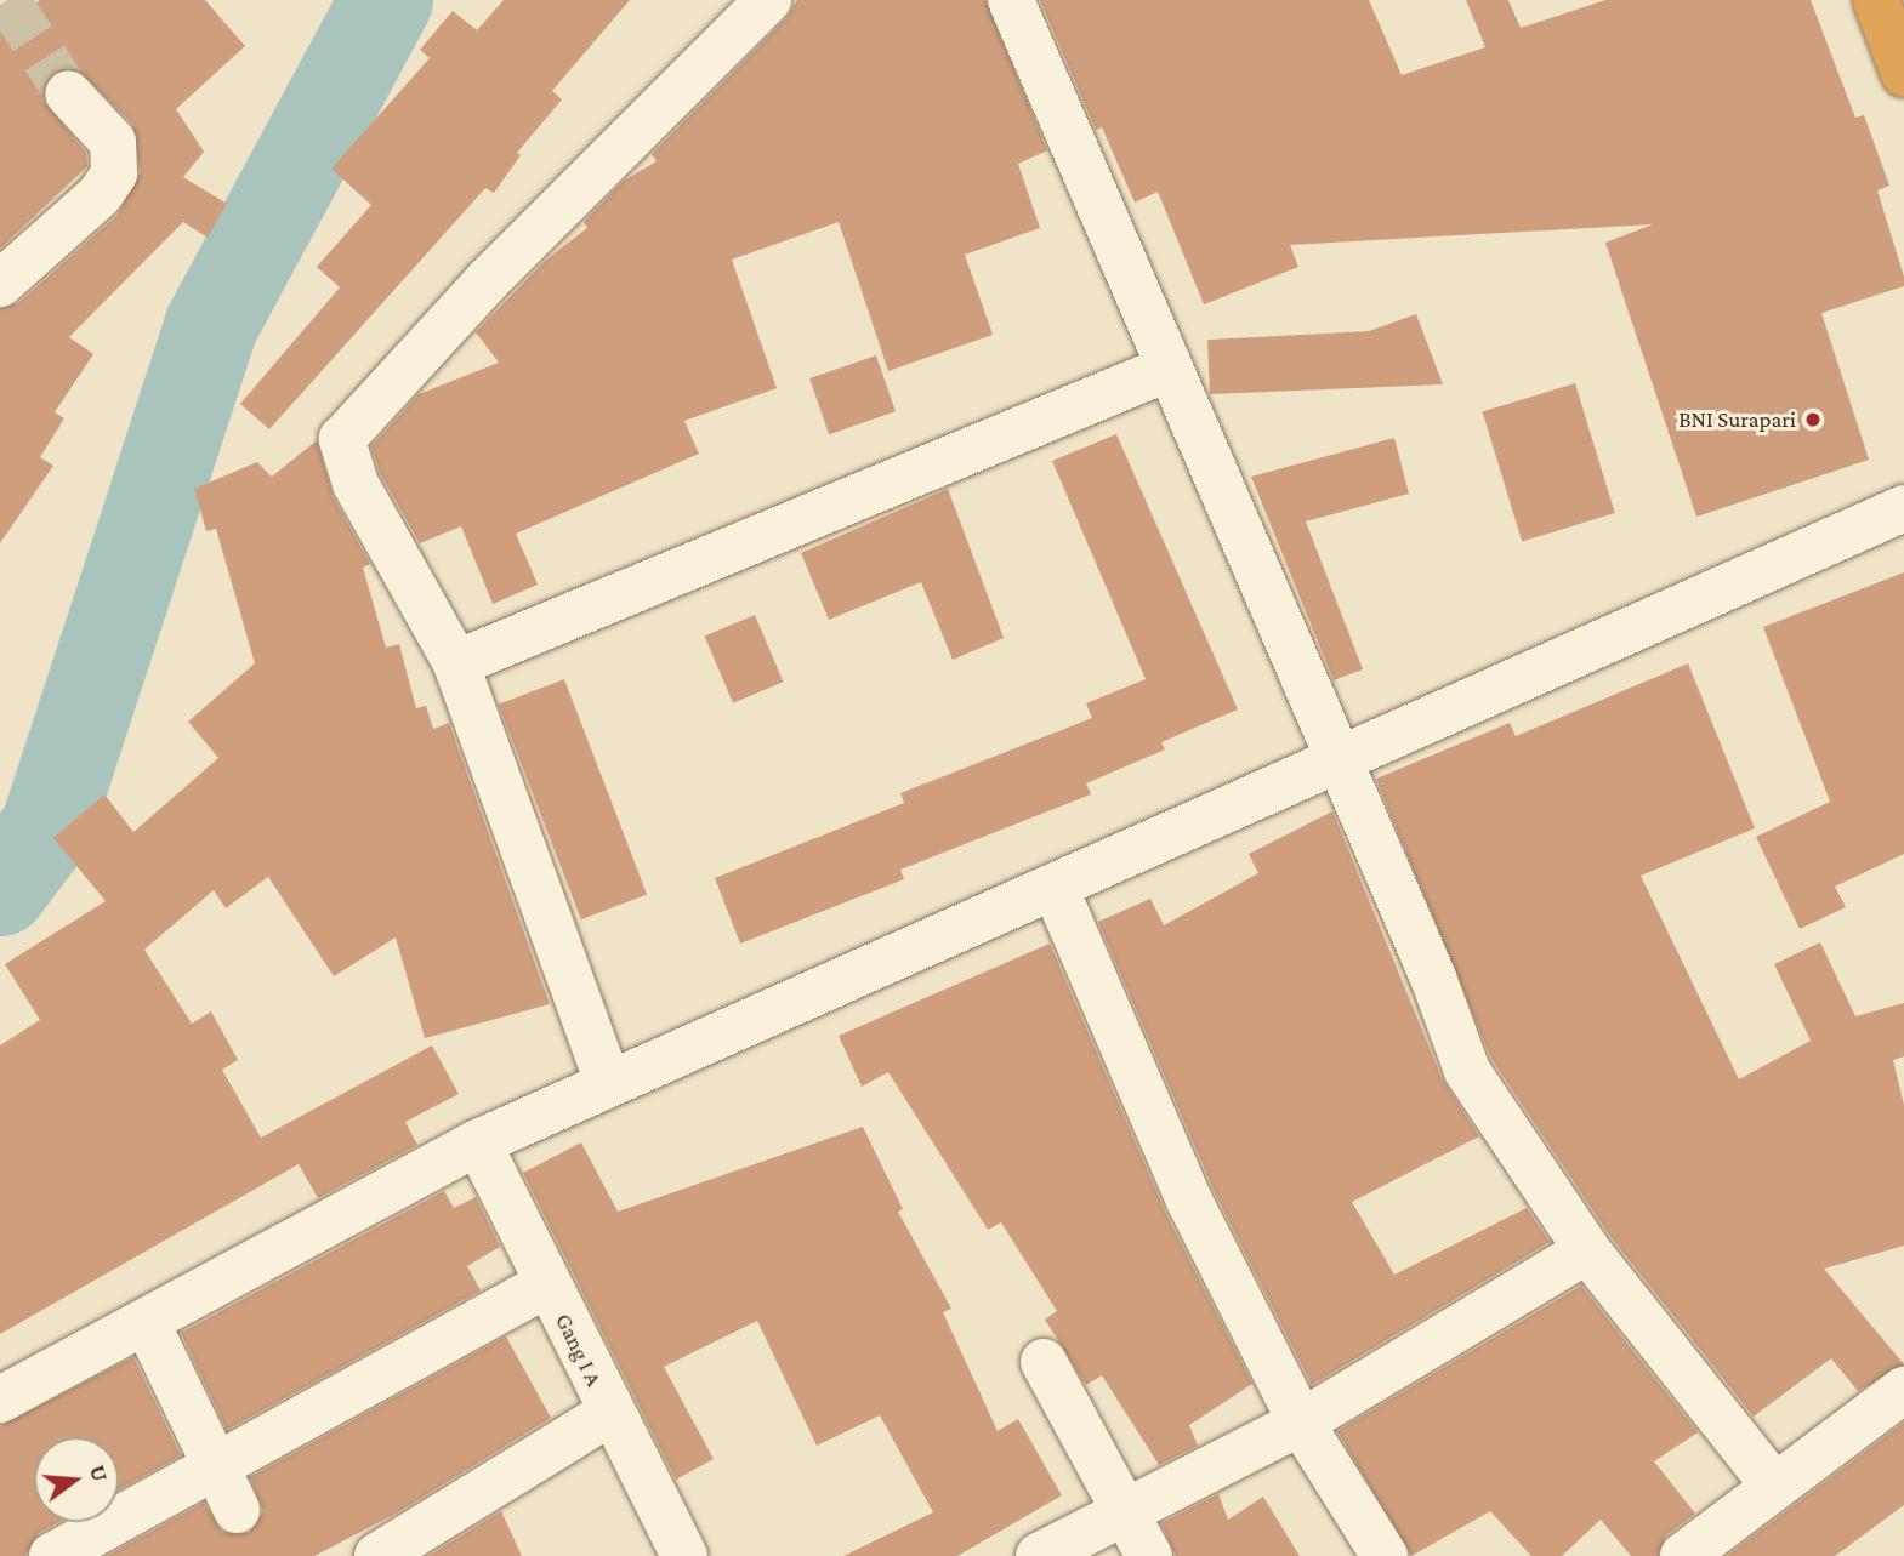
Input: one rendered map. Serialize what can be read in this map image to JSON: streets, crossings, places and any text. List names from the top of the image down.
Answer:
{
  "streets": {
    "street": ["Gang I A"]
  },
  "places": ["BNI Surapari"],
  "north": "right"
}
